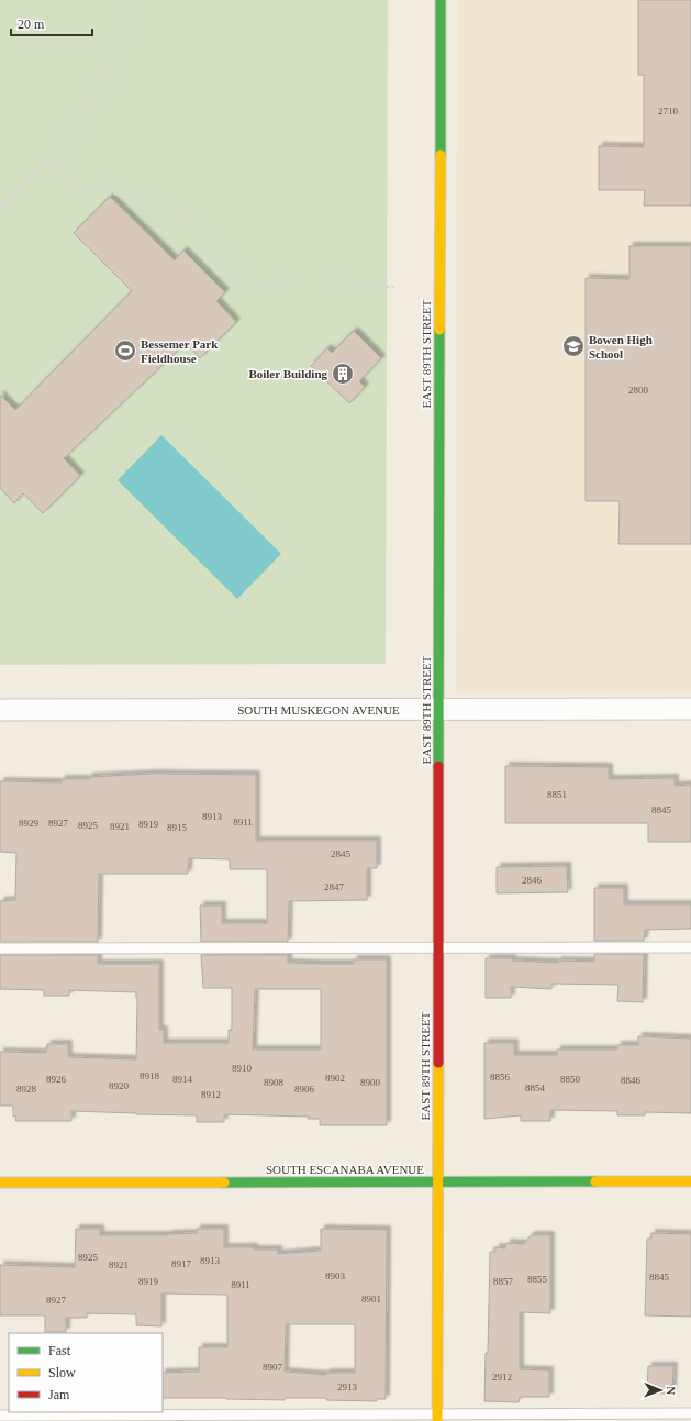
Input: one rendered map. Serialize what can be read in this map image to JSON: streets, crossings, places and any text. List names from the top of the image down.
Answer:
{
  "streets": {
    "street": ["EAST 89TH STREET", "SOUTH MUSKEGON AVENUE", "SOUTH ESCANABA AVENUE"]
  },
  "crossings": [
    ["EAST 89TH STREET", "SOUTH MUSKEGON AVENUE"],
    ["EAST 89TH STREET", "SOUTH ESCANABA AVENUE"]
  ],
  "places": {
    "school or university": ["Bowen High School"],
    "sports": ["Bessemer Park Fieldhouse"],
    "building": ["Boiler Building"]
  },
  "house_numbers": [
    "2710",
    "2800",
    "8851",
    "8845",
    "8913",
    "8911",
    "8929",
    "8927",
    "8919",
    "8925",
    "8921",
    "8915",
    "2845",
    "2846",
    "2847",
    "8910",
    "8918",
    "8856",
    "8902",
    "8926",
    "8914",
    "8850",
    "8846",
    "8908",
    "8900",
    "8920",
    "8854",
    "8928",
    "8906",
    "8912",
    "8925",
    "8913",
    "8917",
    "8921",
    "8903",
    "8845",
    "8855",
    "8919",
    "8857",
    "8911",
    "8901",
    "8927",
    "8907",
    "2912",
    "2913"
  ],
  "legend": ["Fast", "Slow", "Jam"],
  "scale_bar": "20 m",
  "north": "right"
}
